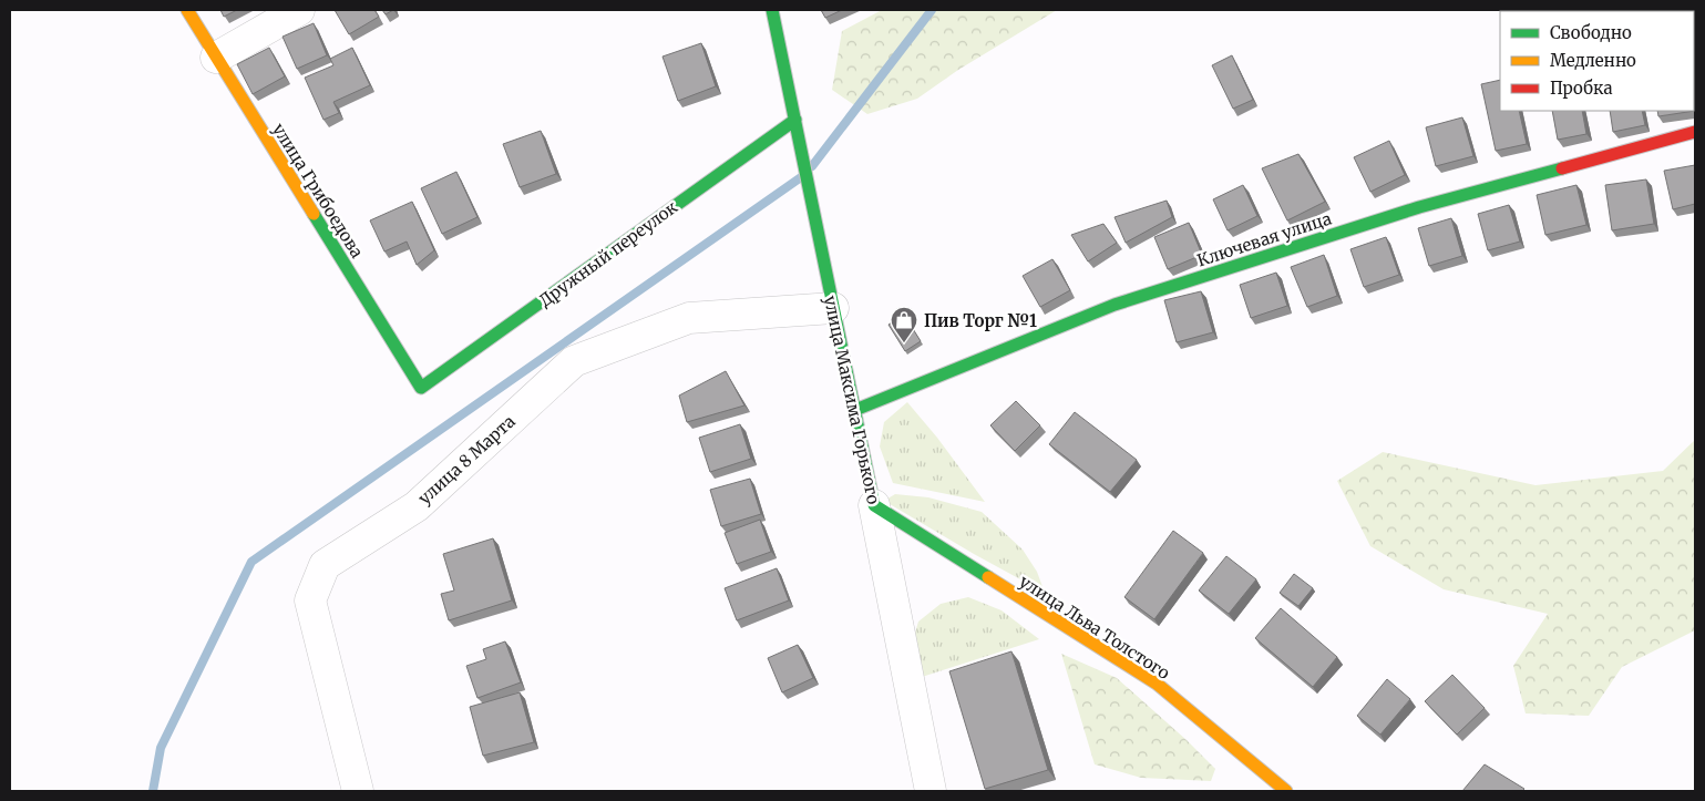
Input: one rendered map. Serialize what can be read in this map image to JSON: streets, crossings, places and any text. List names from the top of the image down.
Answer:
{
  "streets": {
    "street": [
      "улица Грибоедова",
      "Ключевая улица",
      "Дружный переулок",
      "улица Максима Горького",
      "улица 8 Марта",
      "улица Льва Толстого"
    ]
  },
  "crossings": [
    ["улица Грибоедова", "Дружный переулок"],
    ["Ключевая улица", "улица Максима Горького"],
    ["Дружный переулок", "улица Максима Горького"],
    ["улица Максима Горького", "улица 8 Марта"],
    ["улица Максима Горького", "улица Льва Толстого"]
  ],
  "places": {
    "shop": ["Пив Торг №1"]
  },
  "legend": ["Свободно", "Медленно", "Пробка"]
}
